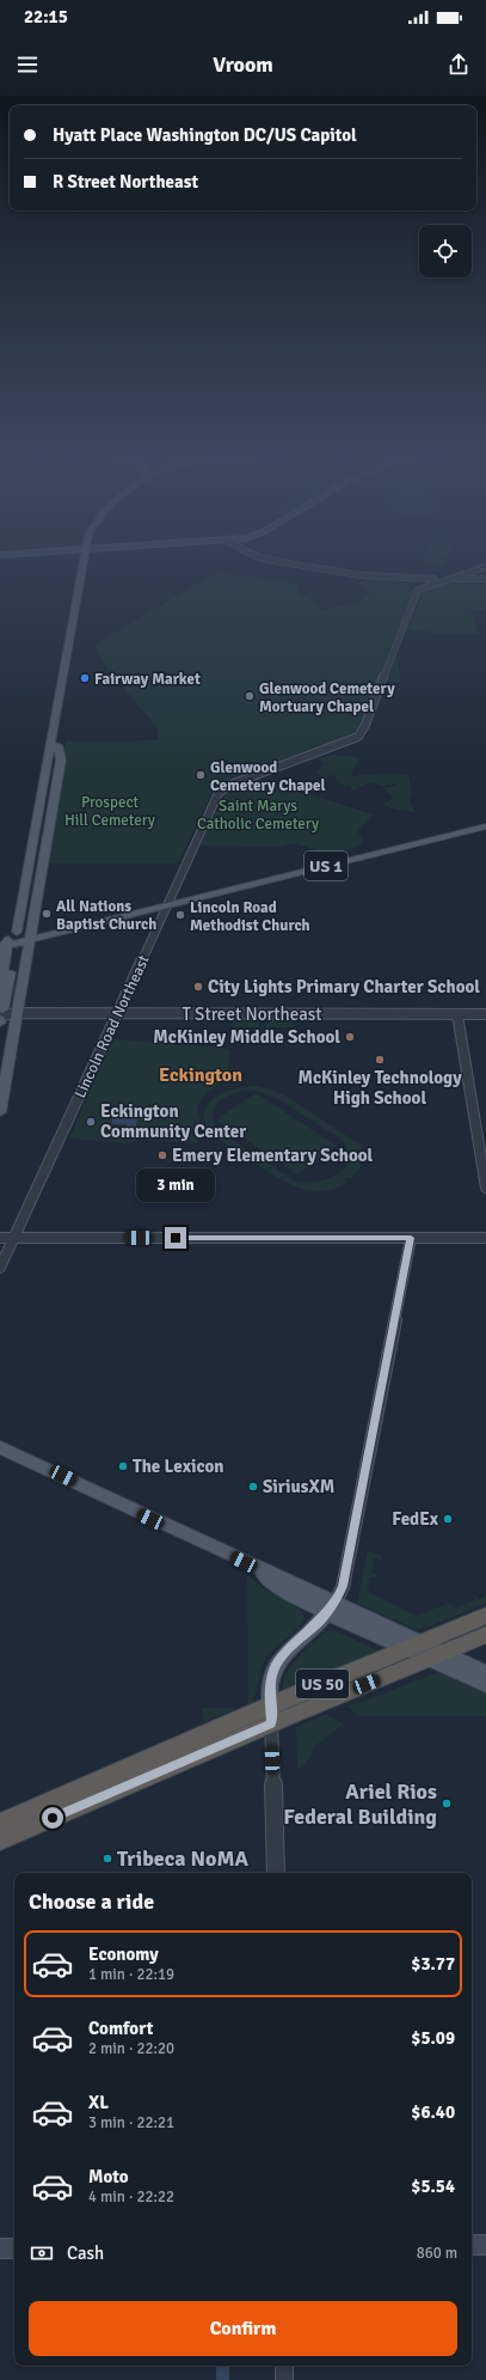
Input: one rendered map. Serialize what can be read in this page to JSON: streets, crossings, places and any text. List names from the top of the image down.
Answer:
{
  "streets": {
    "highway": ["US 50"],
    "main road": ["US 1"],
    "street": ["T Street Northeast", "Lincoln Road Northeast"]
  },
  "crossings": [
    ["US 1", "Lincoln Road Northeast"],
    ["T Street Northeast", "Lincoln Road Northeast"]
  ],
  "districts": ["Eckington"],
  "parks": ["Prospect Hill Cemetery", "Saint Marys Catholic Cemetery"],
  "places": [
    "Fairway Market",
    "Glenwood Cemetery Mortuary Chapel",
    "Glenwood Cemetery Chapel",
    "All Nations Baptist Church",
    "Lincoln Road Methodist Church",
    "City Lights Primary Charter School",
    "McKinley Middle School",
    "McKinley Technology High School",
    "Eckington Community Center",
    "Emery Elementary School",
    "The Lexicon",
    "SiriusXM",
    "FedEx",
    "Ariel Rios Federal Building",
    "Tribeca NoMA"
  ],
  "page": {
    "status": "22:15",
    "header": "Vroom",
    "banner": ["Hyatt Place Washington DC/US Capitol", "R Street Northeast"],
    "bubble": "3 min",
    "heading": "Choose a ride",
    "list": [
      {
        "name": "Economy",
        "note": "1 min · 22:19",
        "value": "$3.77"
      },
      {
        "name": "Comfort",
        "note": "2 min · 22:20",
        "value": "$5.09"
      },
      {
        "name": "XL",
        "note": "3 min · 22:21",
        "value": "$6.40"
      },
      {
        "name": "Moto",
        "note": "4 min · 22:22",
        "value": "$5.54"
      }
    ],
    "pay": ["Cash", "860 m"],
    "buttons": "Confirm"
  }
}
